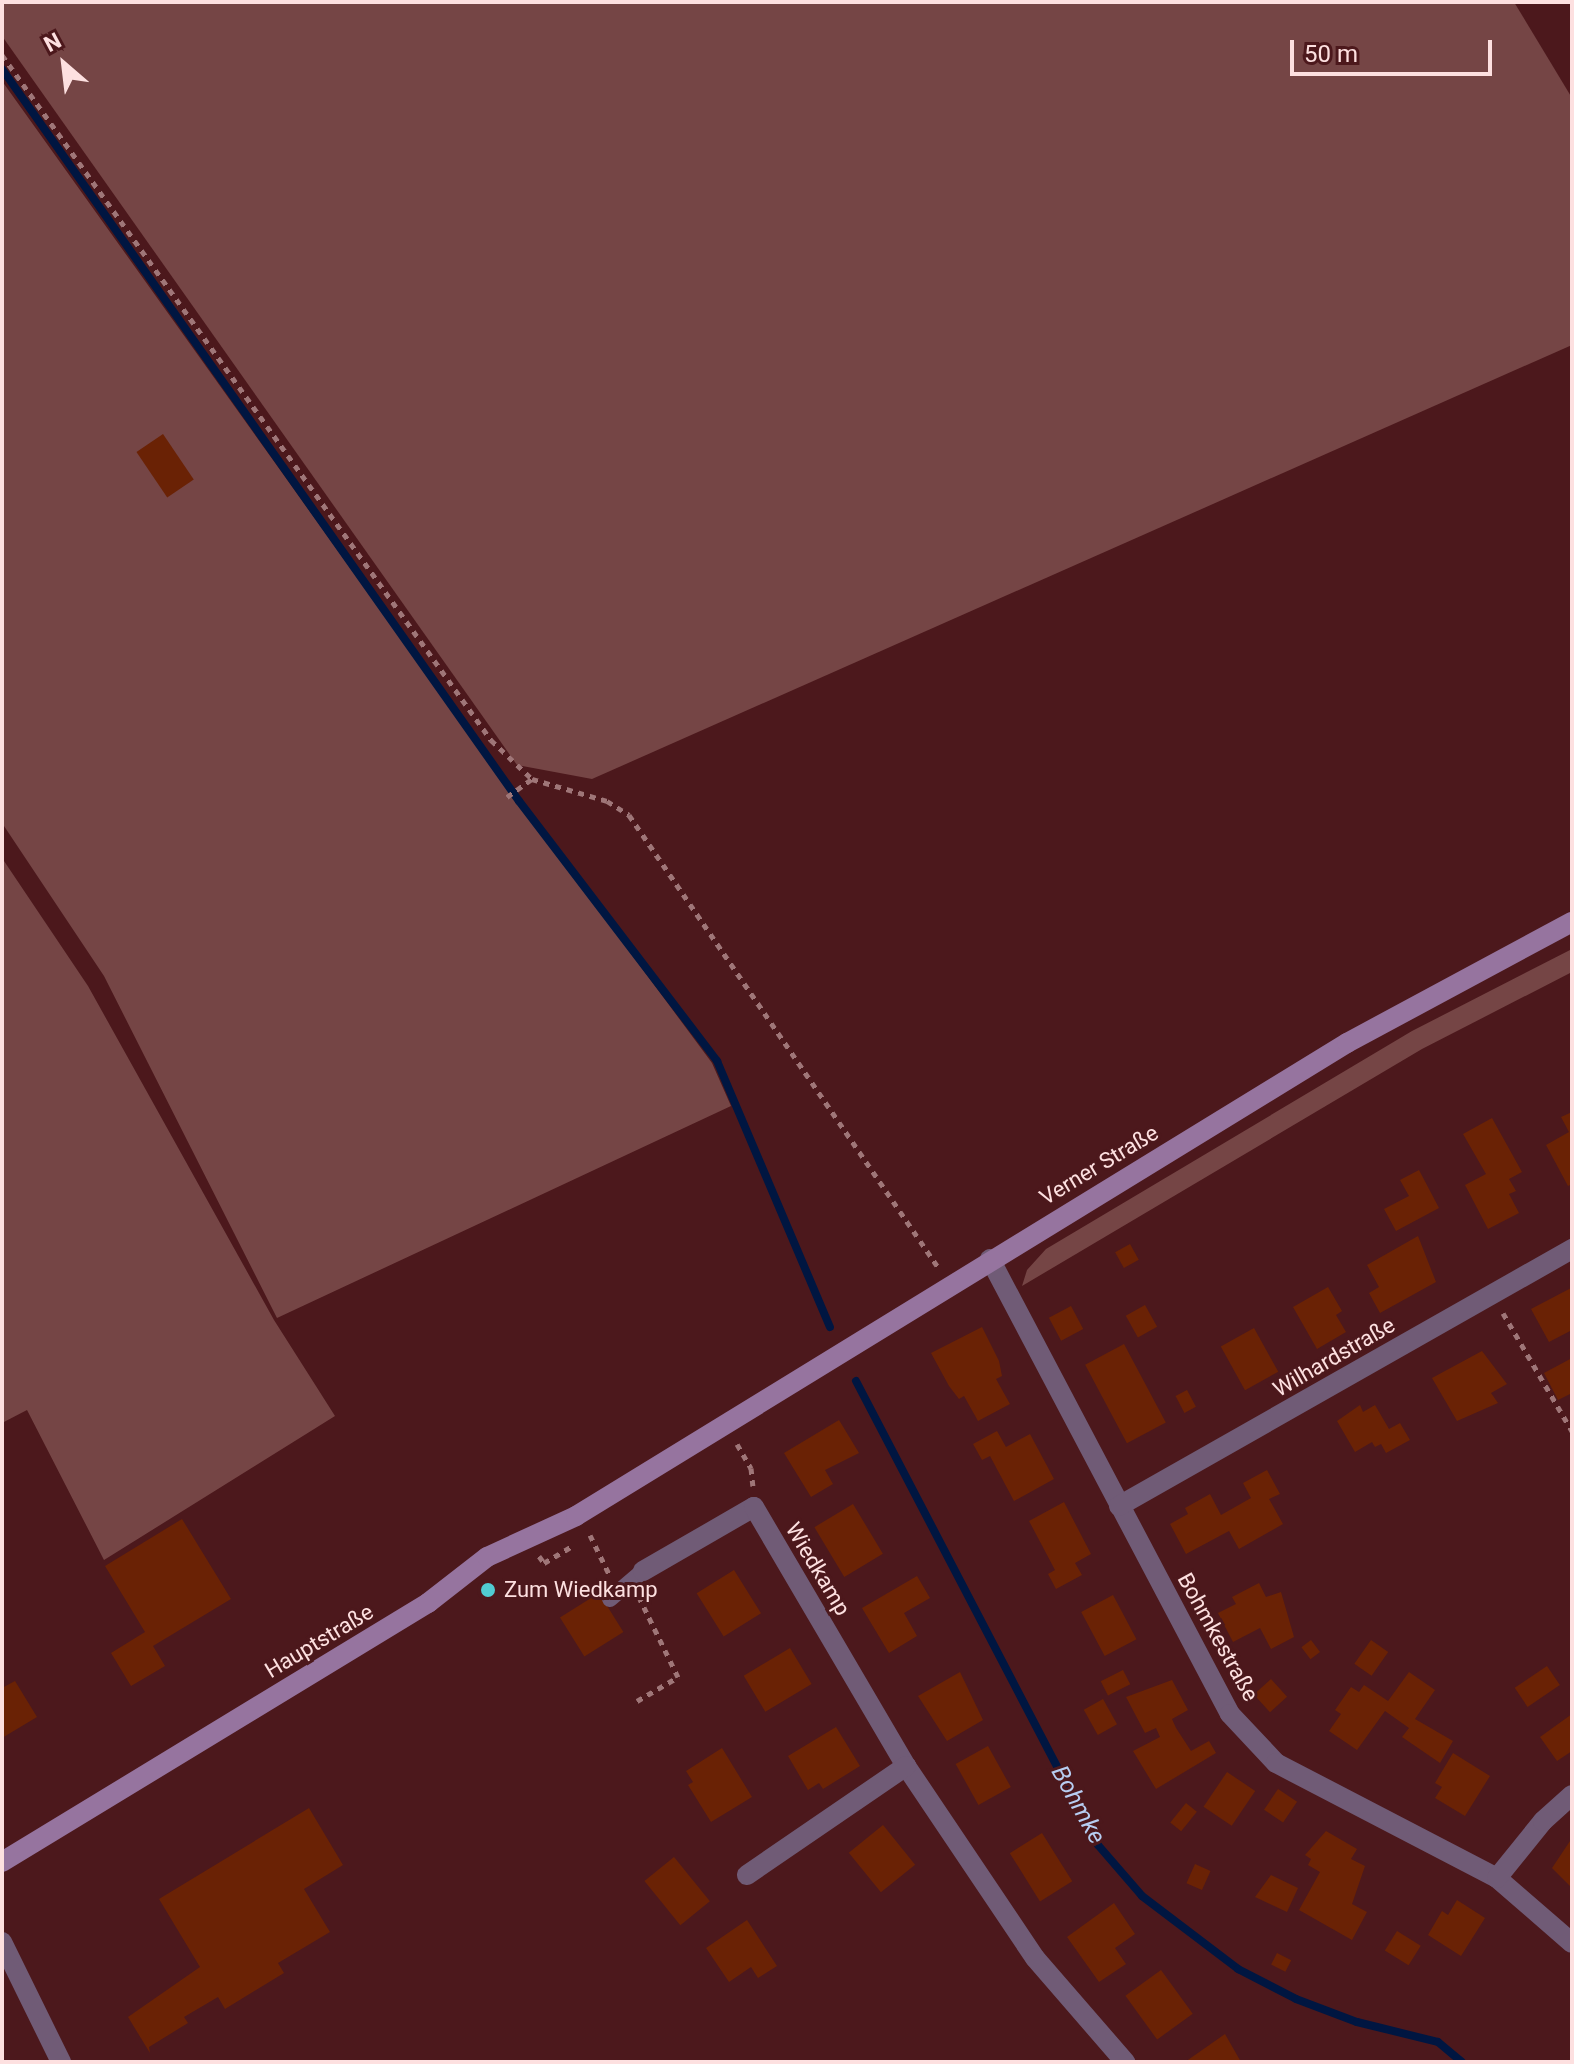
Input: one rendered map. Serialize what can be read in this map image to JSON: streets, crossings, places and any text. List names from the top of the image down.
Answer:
{
  "streets": {
    "main road": ["Verner Straße", "Hauptstraße"],
    "street": ["Wilhardstraße", "Wiedkamp", "Bohmkestraße"]
  },
  "crossings": [
    ["Verner Straße", "Bohmkestraße"],
    ["Verner Straße", "Hauptstraße"],
    ["Wilhardstraße", "Bohmkestraße"]
  ],
  "water": ["Bohmke"],
  "places": ["Zum Wiedkamp"],
  "scale_bar": "50 m",
  "north": "top left"
}
